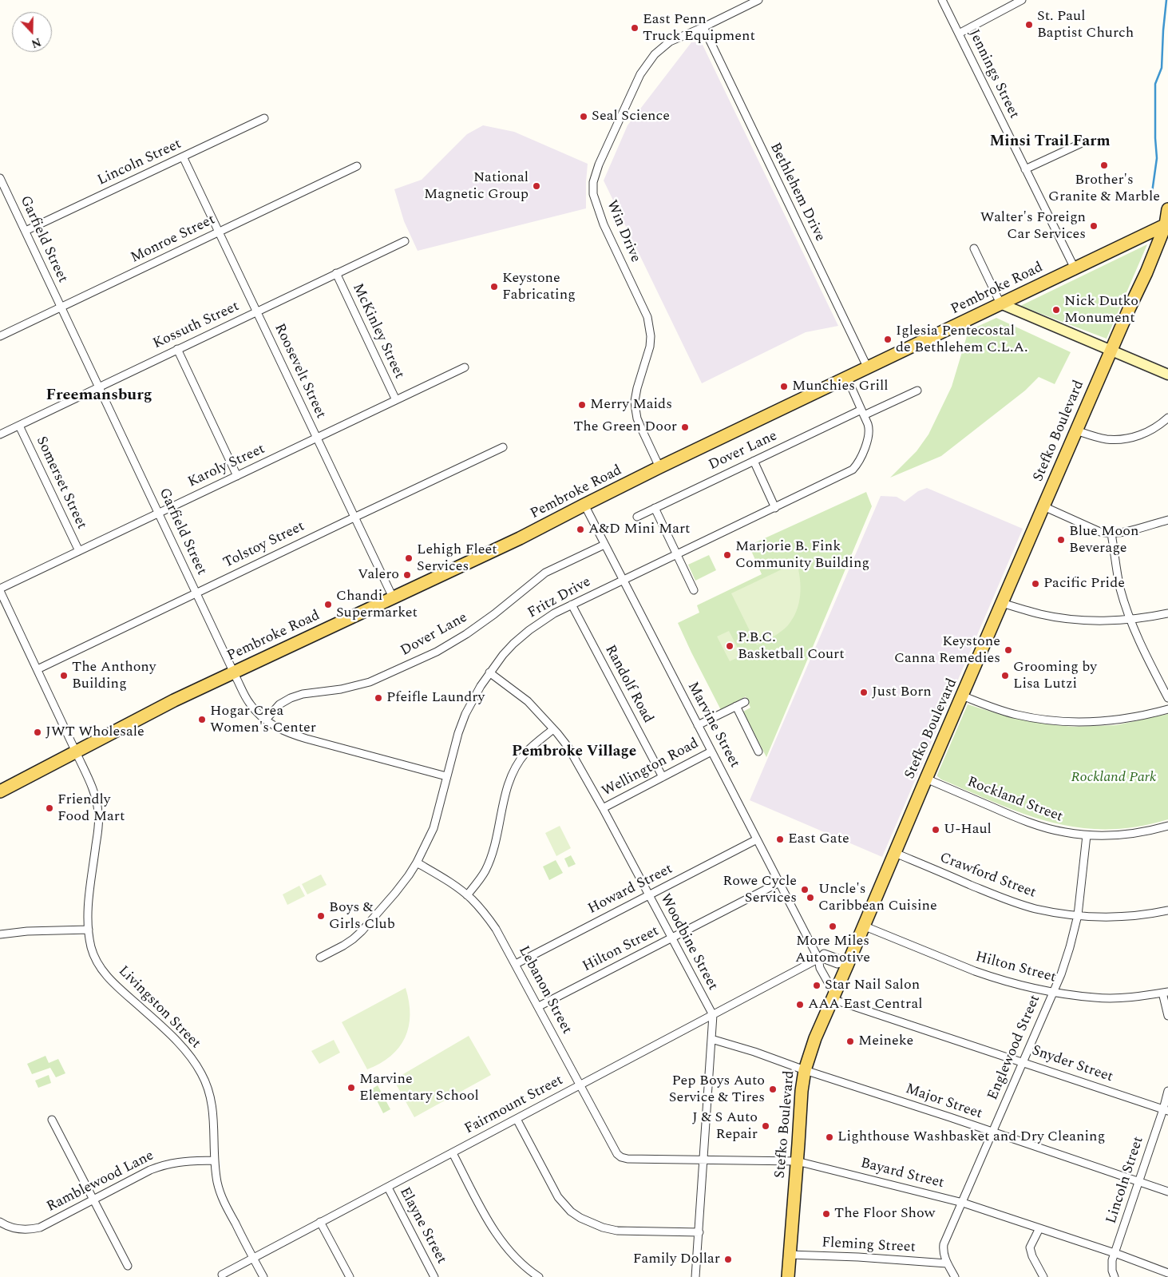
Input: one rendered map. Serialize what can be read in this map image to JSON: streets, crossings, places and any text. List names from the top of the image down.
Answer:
{
  "streets": {
    "main road": ["Pembroke Road", "Stefko Boulevard"],
    "street": [
      "Jennings Street",
      "Lincoln Street",
      "Bethlehem Drive",
      "Win Drive",
      "Garfield Street",
      "Monroe Street",
      "Kossuth Street",
      "McKinley Street",
      "Roosevelt Street",
      "Dover Lane",
      "Karoly Street",
      "Somerset Street",
      "Tolstoy Street",
      "Fritz Drive",
      "Randolf Road",
      "Marvine Street",
      "Wellington Road",
      "Rockland Street",
      "Crawford Street",
      "Howard Street",
      "Woodbine Street",
      "Hilton Street",
      "Lebanon Street",
      "Livingston Street",
      "Englewood Street",
      "Snyder Street",
      "Major Street",
      "Fairmount Street",
      "Bayard Street",
      "Ramblewood Lane",
      "Elayne Street",
      "Fleming Street"
    ]
  },
  "crossings": [
    ["Jennings Street", "Pembroke Road"],
    ["Lincoln Street", "Garfield Street"],
    ["Lincoln Street", "Roosevelt Street"],
    ["Lincoln Street", "Snyder Street"],
    ["Lincoln Street", "Major Street"],
    ["Lincoln Street", "Bayard Street"],
    ["Bethlehem Drive", "Win Drive"],
    ["Bethlehem Drive", "Pembroke Road"],
    ["Win Drive", "Pembroke Road"],
    ["Garfield Street", "Monroe Street"],
    ["Garfield Street", "Pembroke Road"],
    ["Garfield Street", "Kossuth Street"],
    ["Garfield Street", "Dover Lane"],
    ["Garfield Street", "Karoly Street"],
    ["Garfield Street", "Tolstoy Street"],
    ["Garfield Street", "Fritz Drive"],
    ["Monroe Street", "Roosevelt Street"],
    ["Pembroke Road", "Roosevelt Street"],
    ["Pembroke Road", "Stefko Boulevard"],
    ["Pembroke Road", "Fritz Drive"],
    ["Pembroke Road", "Marvine Street"],
    ["Pembroke Road", "Livingston Street"],
    ["Kossuth Street", "McKinley Street"],
    ["Kossuth Street", "Roosevelt Street"],
    ["Kossuth Street", "Somerset Street"],
    ["McKinley Street", "Karoly Street"],
    ["Roosevelt Street", "Karoly Street"],
    ["Roosevelt Street", "Tolstoy Street"],
    ["Stefko Boulevard", "Marvine Street"],
    ["Stefko Boulevard", "Rockland Street"],
    ["Stefko Boulevard", "Crawford Street"],
    ["Stefko Boulevard", "Hilton Street"],
    ["Stefko Boulevard", "Snyder Street"],
    ["Stefko Boulevard", "Major Street"],
    ["Stefko Boulevard", "Bayard Street"],
    ["Stefko Boulevard", "Fleming Street"],
    ["Dover Lane", "Fritz Drive"],
    ["Dover Lane", "Marvine Street"],
    ["Karoly Street", "Somerset Street"],
    ["Karoly Street", "Livingston Street"],
    ["Tolstoy Street", "Livingston Street"],
    ["Fritz Drive", "Randolf Road"],
    ["Fritz Drive", "Marvine Street"],
    ["Fritz Drive", "Woodbine Street"],
    ["Fritz Drive", "Lebanon Street"],
    ["Randolf Road", "Wellington Road"],
    ["Marvine Street", "Wellington Road"],
    ["Marvine Street", "Howard Street"],
    ["Marvine Street", "Hilton Street"],
    ["Marvine Street", "Snyder Street"],
    ["Marvine Street", "Fairmount Street"],
    ["Wellington Road", "Woodbine Street"],
    ["Rockland Street", "Englewood Street"],
    ["Crawford Street", "Englewood Street"],
    ["Howard Street", "Woodbine Street"],
    ["Howard Street", "Lebanon Street"],
    ["Woodbine Street", "Hilton Street"],
    ["Woodbine Street", "Major Street"],
    ["Woodbine Street", "Fairmount Street"],
    ["Woodbine Street", "Bayard Street"],
    ["Hilton Street", "Lebanon Street"],
    ["Hilton Street", "Englewood Street"],
    ["Lebanon Street", "Fairmount Street"],
    ["Lebanon Street", "Bayard Street"],
    ["Livingston Street", "Fairmount Street"],
    ["Livingston Street", "Ramblewood Lane"],
    ["Englewood Street", "Snyder Street"],
    ["Englewood Street", "Major Street"],
    ["Englewood Street", "Bayard Street"],
    ["Englewood Street", "Fleming Street"],
    ["Fairmount Street", "Elayne Street"]
  ],
  "districts": ["Minsi Trail Farm", "Freemansburg", "Pembroke Village"],
  "parks": ["Rockland Park"],
  "places": [
    "St. Paul Baptist Church",
    "East Penn Truck Equipment",
    "Seal Science",
    "Brother's Granite & Marble",
    "National Magnetic Group",
    "Walter's Foreign Car Services",
    "Keystone Fabricating",
    "Nick Dutko Monument",
    "Iglesia Pentecostal de Bethlehem C.L.A.",
    "Munchies Grill",
    "Merry Maids",
    "The Green Door",
    "A&D Mini Mart",
    "Blue Moon Beverage",
    "Marjorie B. Fink Community Building",
    "Lehigh Fleet Services",
    "Valero",
    "Pacific Pride",
    "Chandi Supermarket",
    "P.B.C. Basketball Court",
    "Keystone Canna Remedies",
    "The Anthony Building",
    "Grooming by Lisa Lutzi",
    "Just Born",
    "Pfeifle Laundry",
    "Hogar Crea Women's Center",
    "JWT Wholesale",
    "Friendly Food Mart",
    "U-Haul",
    "East Gate",
    "Rowe Cycle Services",
    "Uncle's Caribbean Cuisine",
    "Boys & Girls Club",
    "More Miles Automotive",
    "Star Nail Salon",
    "AAA East Central",
    "Meineke",
    "Marvine Elementary School",
    "Pep Boys Auto Service & Tires",
    "J & S Auto Repair",
    "Lighthouse Washbasket and Dry Cleaning",
    "The Floor Show",
    "Family Dollar"
  ],
  "north": "bottom"
}
